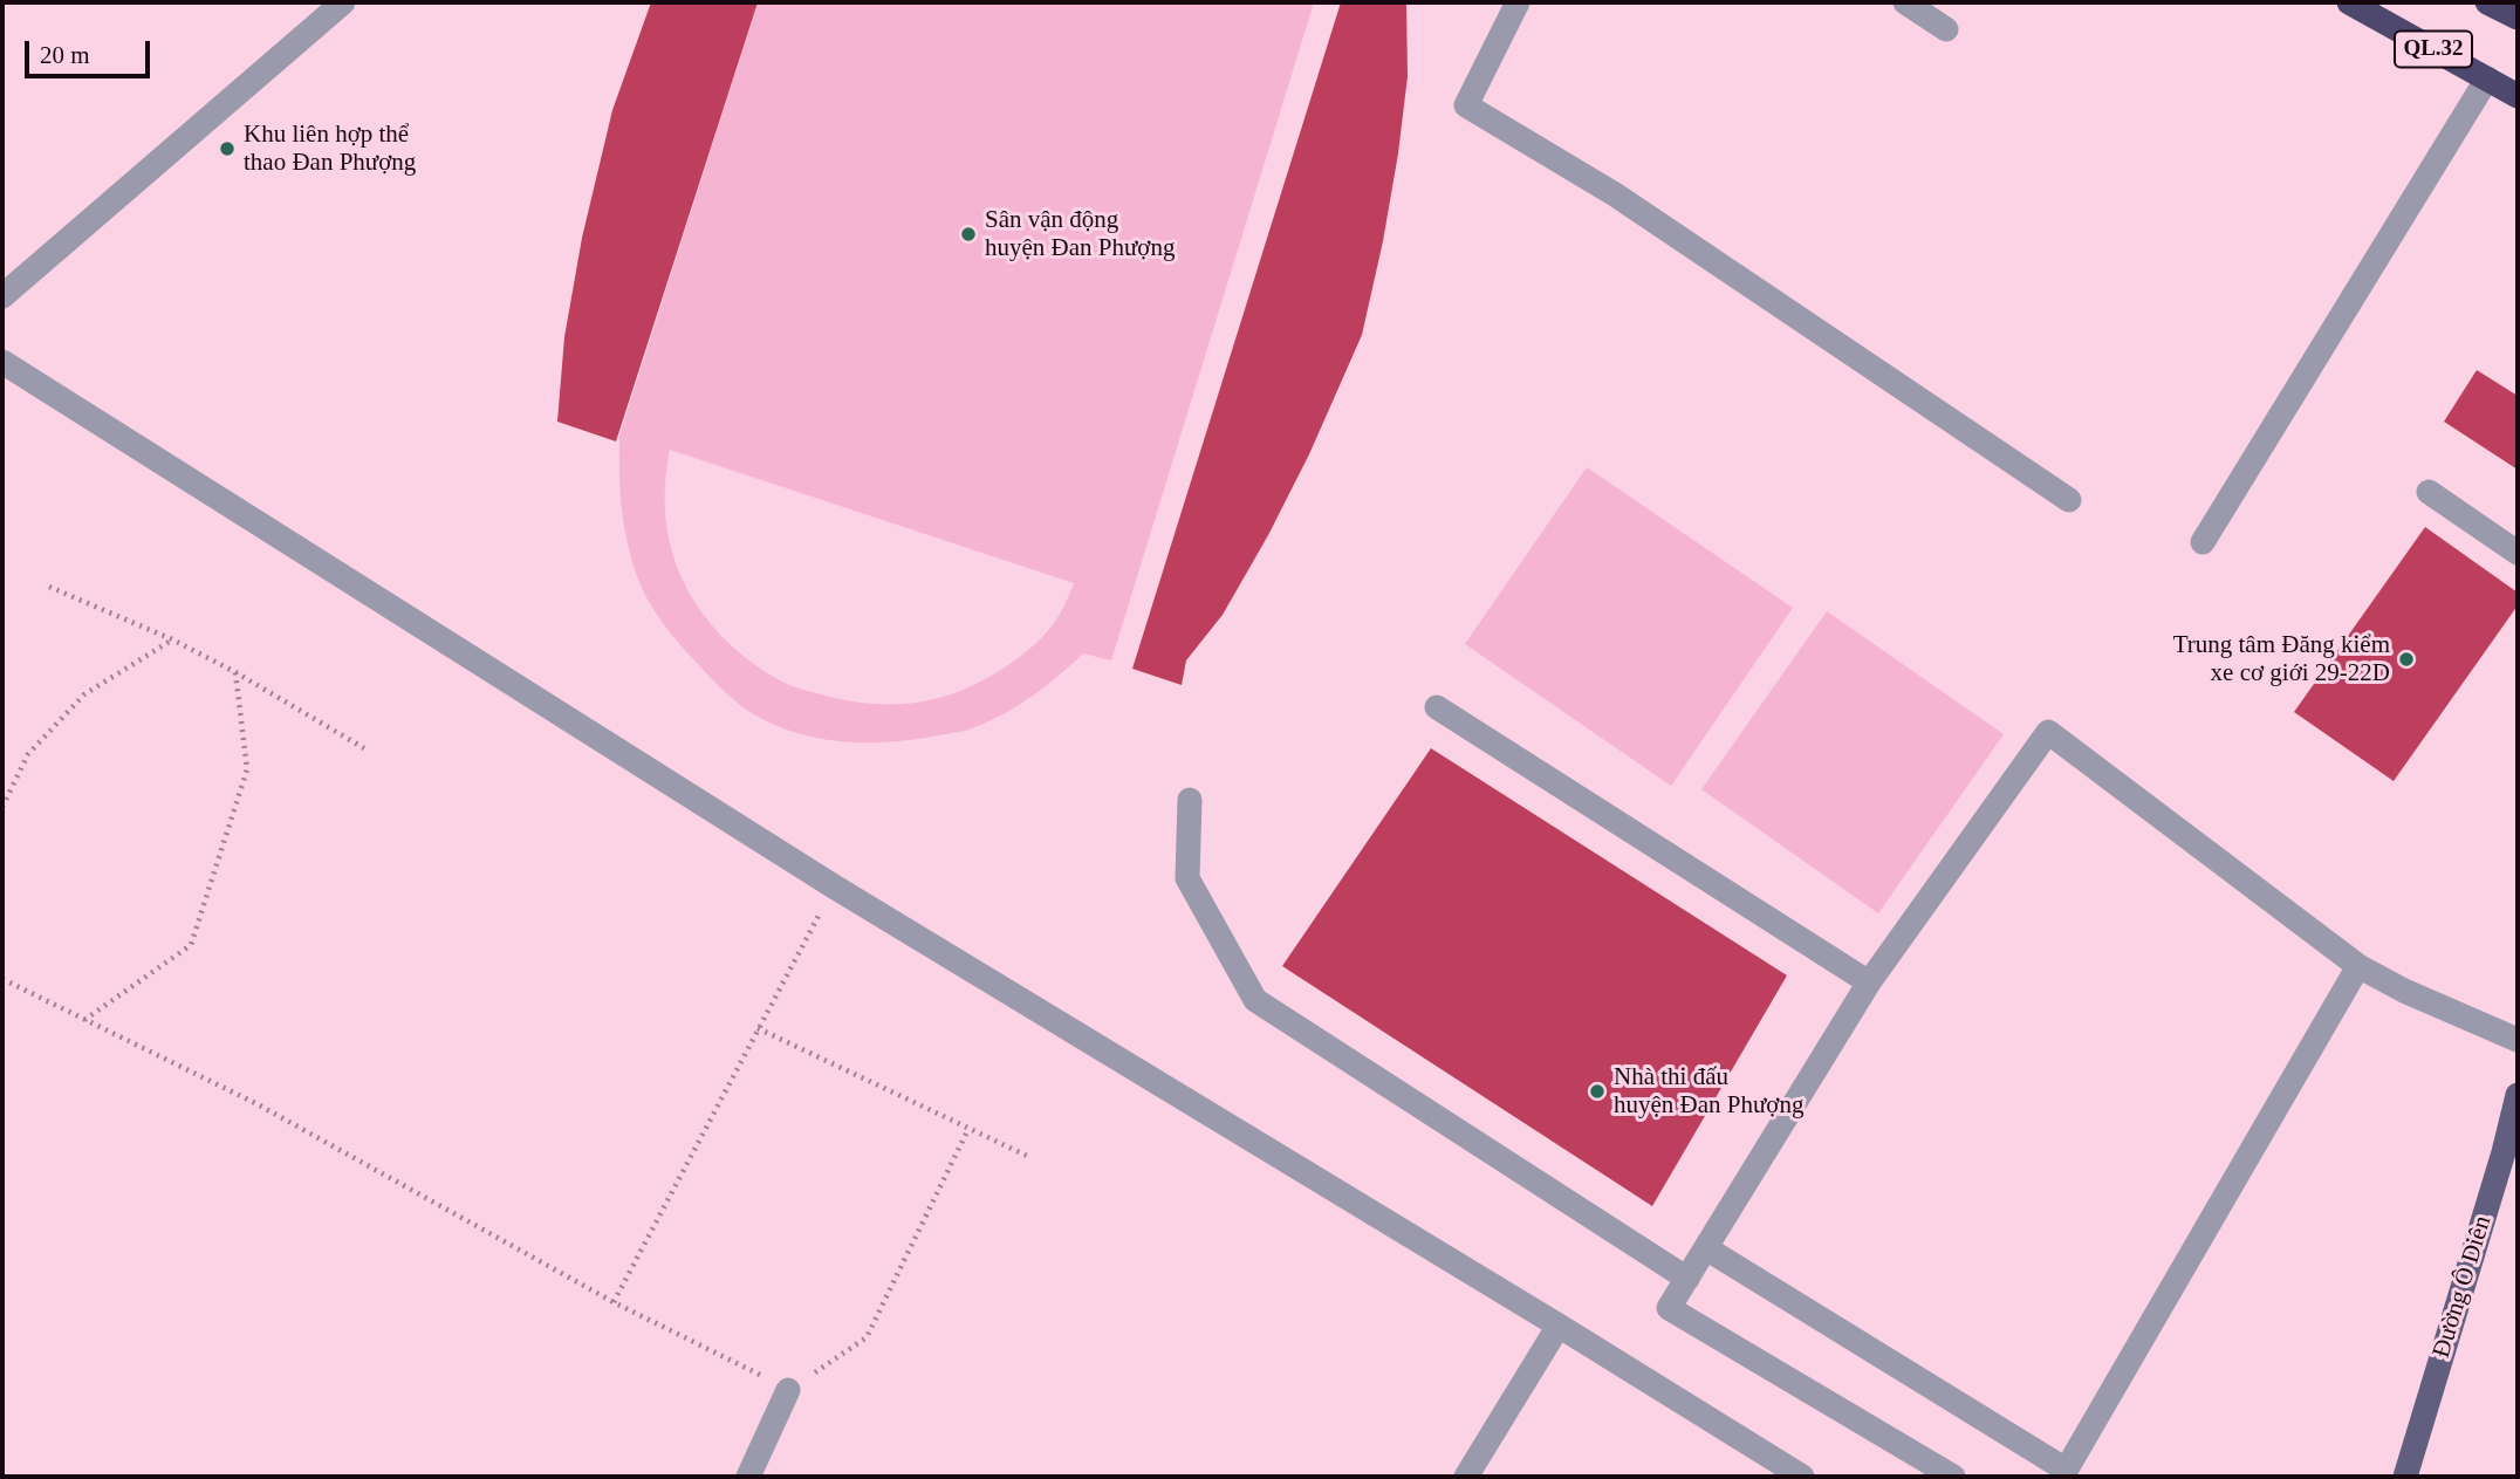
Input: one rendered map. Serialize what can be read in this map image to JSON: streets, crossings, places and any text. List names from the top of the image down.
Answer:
{
  "streets": {
    "highway": ["QL.32"],
    "main road": ["Đường Ô Diên"]
  },
  "places": [
    "Khu liên hợp thể thao Đan Phượng",
    "Sân vận động huyện Đan Phượng",
    "Trung tâm Đăng kiểm xe cơ giới 29-22D",
    "Nhà thi đấu huyện Đan Phượng"
  ],
  "scale_bar": "20 m"
}
